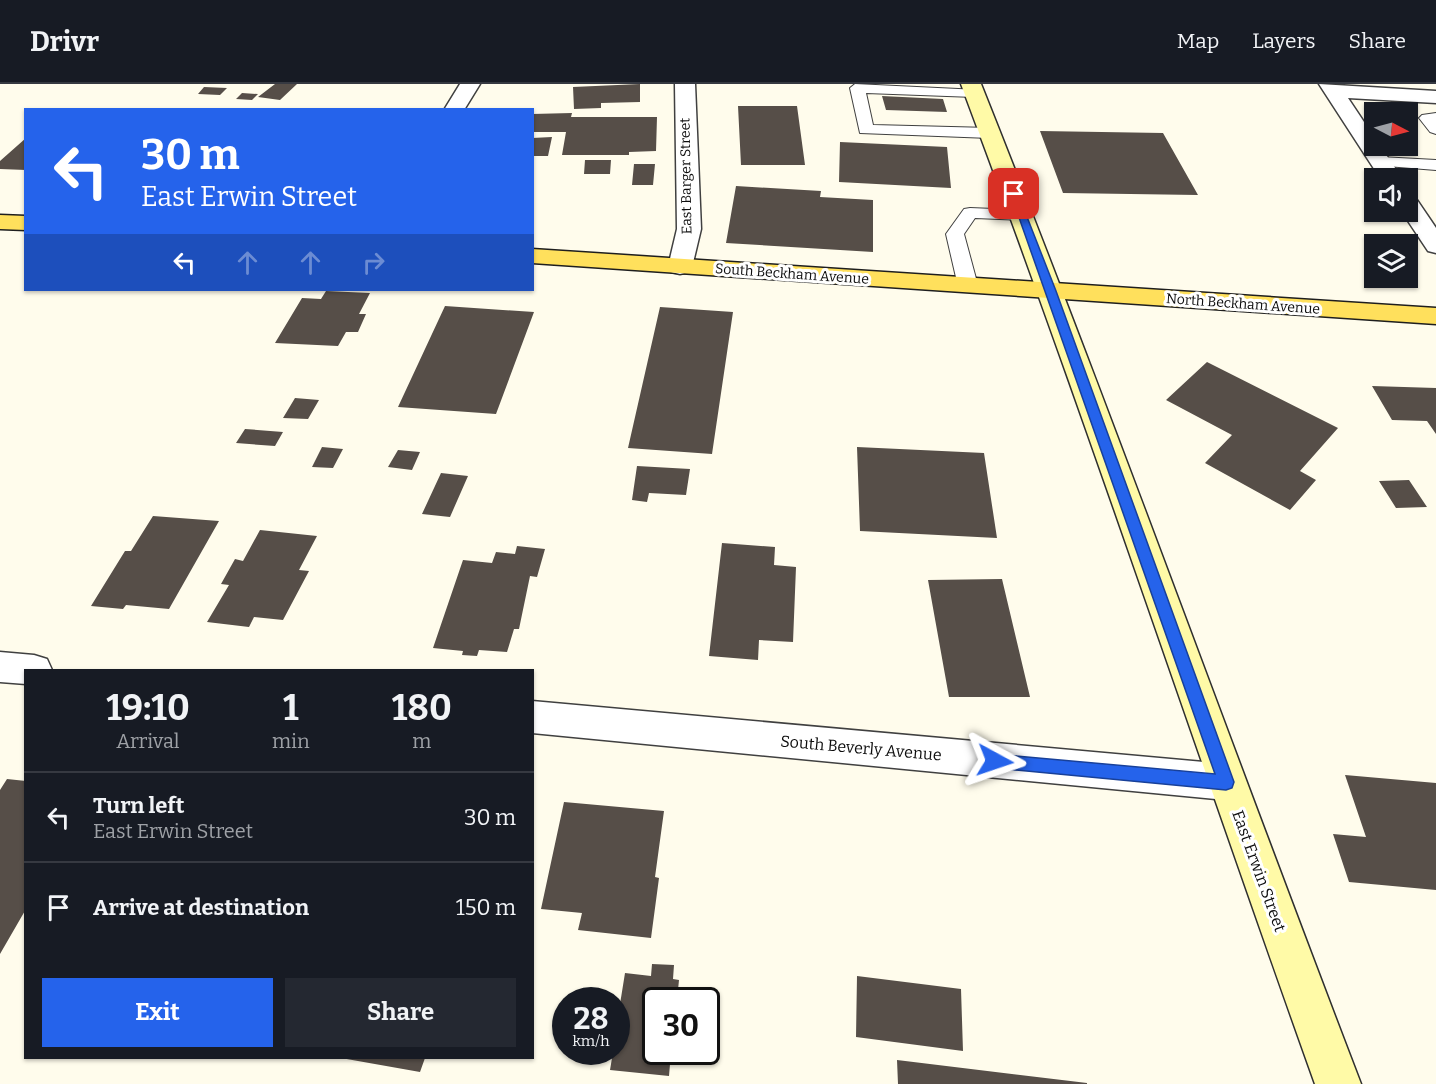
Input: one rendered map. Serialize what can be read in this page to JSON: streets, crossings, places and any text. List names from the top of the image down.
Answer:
{
  "streets": {
    "main road": ["South Beckham Avenue", "North Beckham Avenue", "East Erwin Street"],
    "street": ["East Barger Street", "South Beverly Avenue"]
  },
  "crossings": [
    ["East Barger Street", "South Beckham Avenue"],
    ["South Beckham Avenue", "North Beckham Avenue"],
    ["South Beckham Avenue", "East Erwin Street"],
    ["North Beckham Avenue", "East Erwin Street"],
    ["South Beverly Avenue", "East Erwin Street"]
  ],
  "north": "right",
  "page": {
    "header": "Drivr",
    "nav": ["Map", "Layers", "Share"],
    "turn": ["30 m", "East Erwin Street"],
    "eta": [
      "19:10",
      "Arrival",
      "1",
      "min",
      "180",
      "m"
    ],
    "list": [
      {
        "name": "Turn left",
        "note": "East Erwin Street",
        "value": "30 m"
      },
      {
        "name": "Arrive at destination",
        "value": "150 m"
      }
    ],
    "buttons": ["Exit", "Share"],
    "speed": "28 km/h",
    "limit": "30"
  }
}
